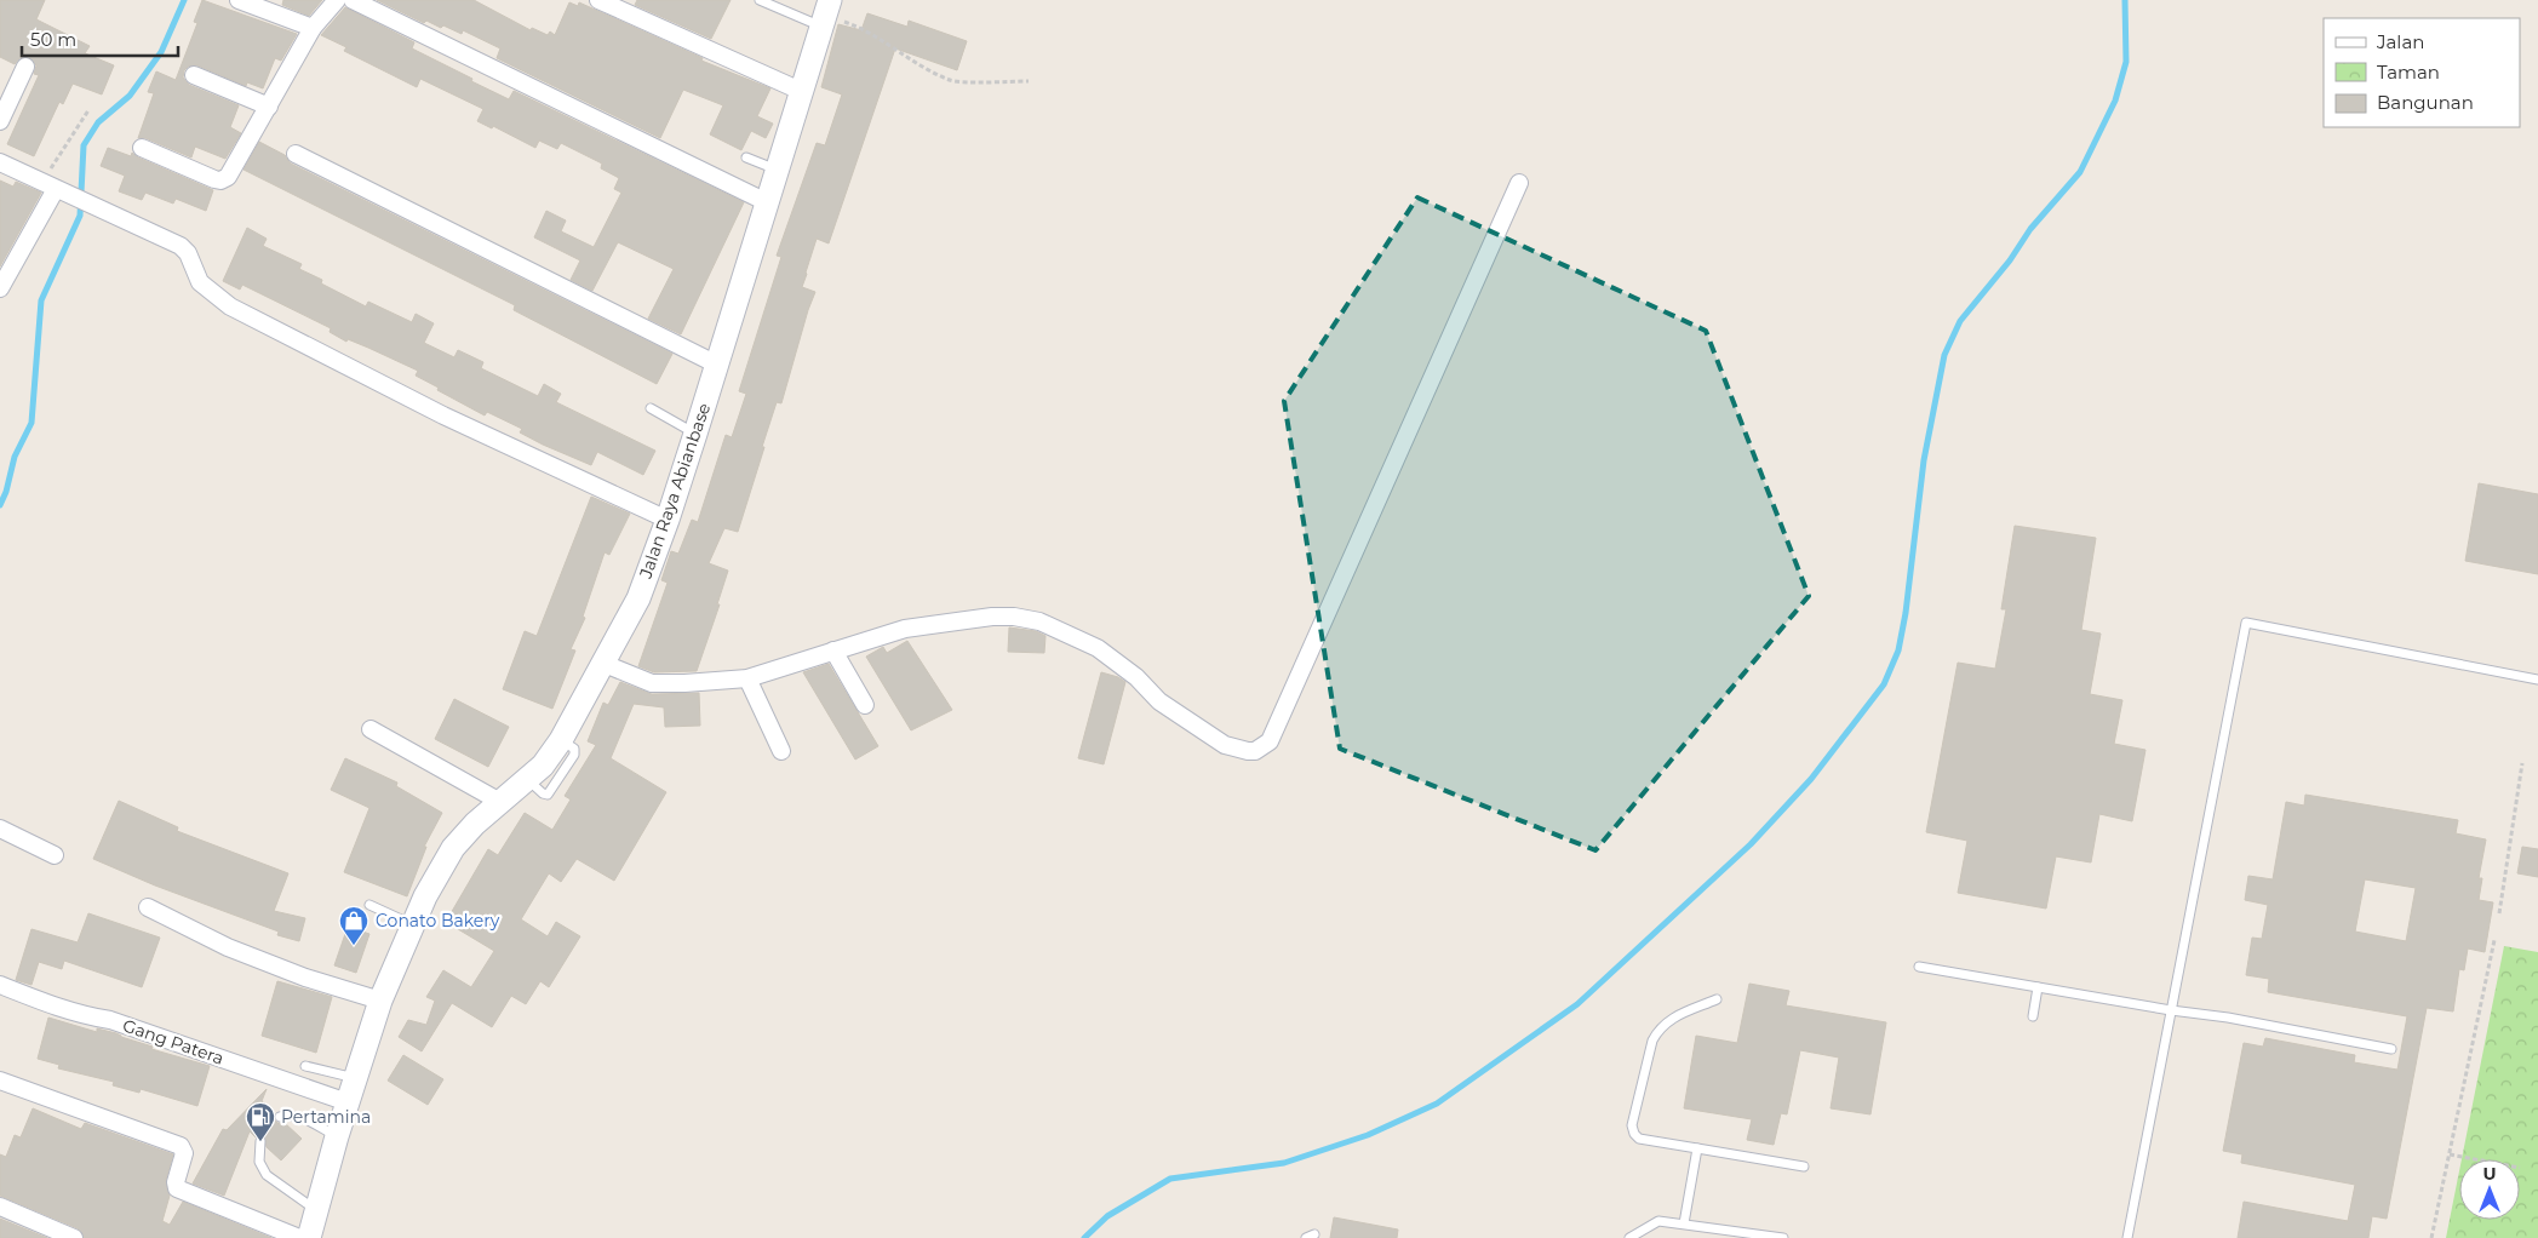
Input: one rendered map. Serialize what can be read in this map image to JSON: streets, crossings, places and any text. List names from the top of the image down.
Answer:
{
  "streets": {
    "main road": ["Jalan Raya Abianbase"],
    "street": ["Gang Patera"]
  },
  "crossings": [
    ["Jalan Raya Abianbase", "Gang Patera"]
  ],
  "places": {
    "shop": ["Conato Bakery"],
    "fuel station": ["Pertamina"]
  },
  "legend": ["Jalan", "Taman", "Bangunan"],
  "scale_bar": "50 m",
  "north": "top"
}
